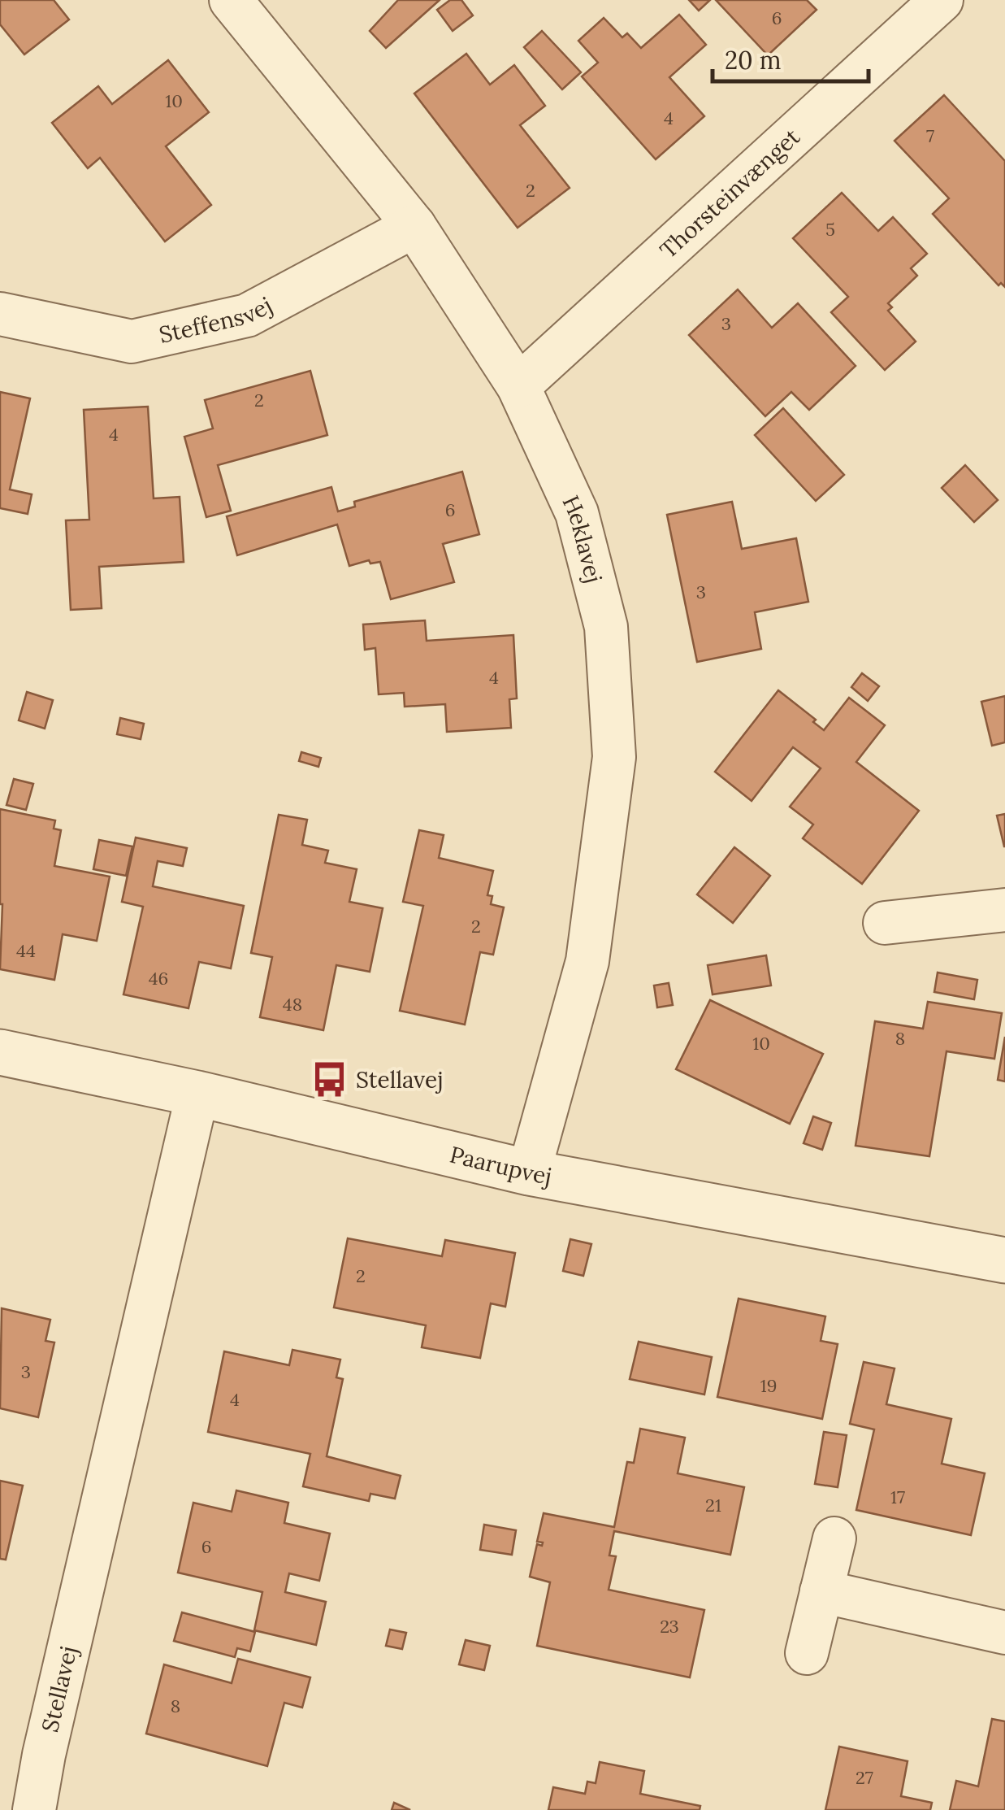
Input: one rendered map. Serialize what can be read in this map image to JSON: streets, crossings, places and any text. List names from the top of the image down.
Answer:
{
  "streets": {
    "street": [
      "Thorsteinvænget",
      "Steffensvej",
      "Heklavej",
      "Paarupvej",
      "Stellavej"
    ]
  },
  "crossings": [
    ["Thorsteinvænget", "Heklavej"],
    ["Steffensvej", "Heklavej"],
    ["Heklavej", "Paarupvej"],
    ["Paarupvej", "Stellavej"]
  ],
  "places": {
    "bus stop": ["Stellavej"]
  },
  "house_numbers": [
    "6",
    "10",
    "4",
    "7",
    "2",
    "5",
    "3",
    "2",
    "4",
    "6",
    "3",
    "4",
    "2",
    "44",
    "46",
    "48",
    "8",
    "10",
    "2",
    "3",
    "19",
    "4",
    "17",
    "21",
    "6",
    "23",
    "8",
    "27"
  ],
  "scale_bar": "20 m"
}
